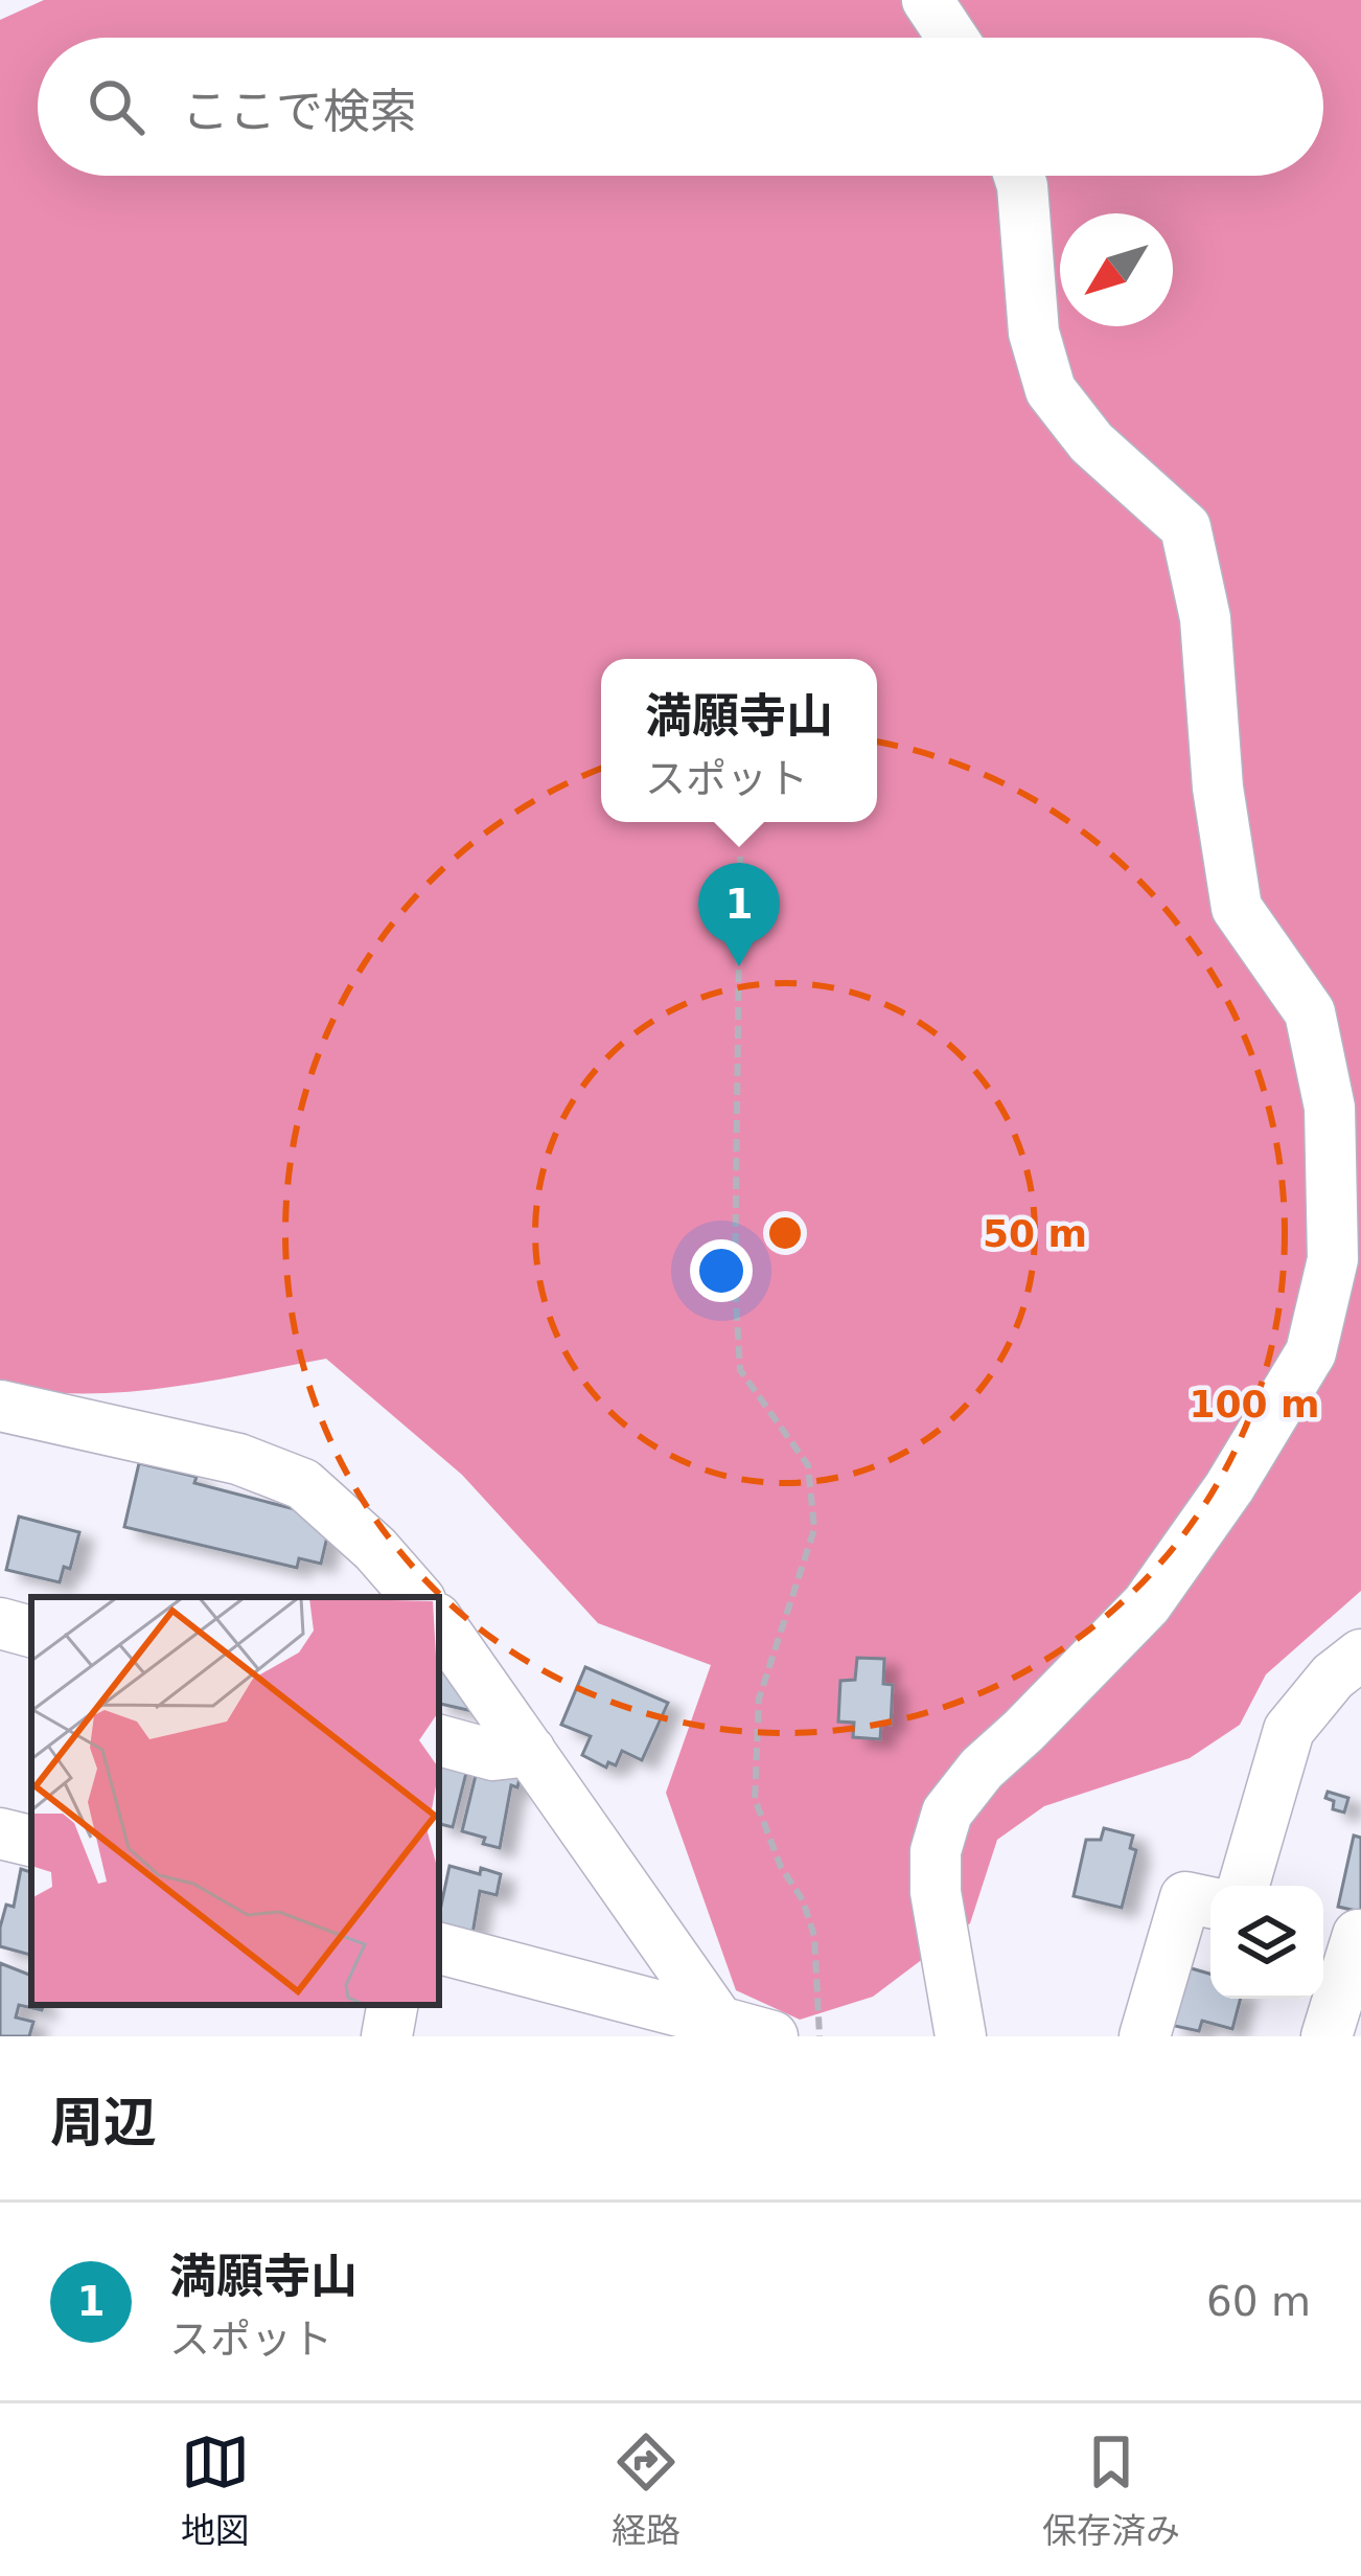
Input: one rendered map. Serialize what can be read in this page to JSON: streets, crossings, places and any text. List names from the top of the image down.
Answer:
{
  "north": "bottom left",
  "page": {
    "search": "ここで検索",
    "popup": ["満願寺山", "スポット"],
    "pins": "1",
    "heading": "周辺",
    "list": [
      {
        "mark": "1",
        "name": "満願寺山",
        "note": "スポット",
        "value": "60 m"
      }
    ],
    "nav": ["地図", "経路", "保存済み"]
  },
  "rings": ["50 m", "100 m"]
}
